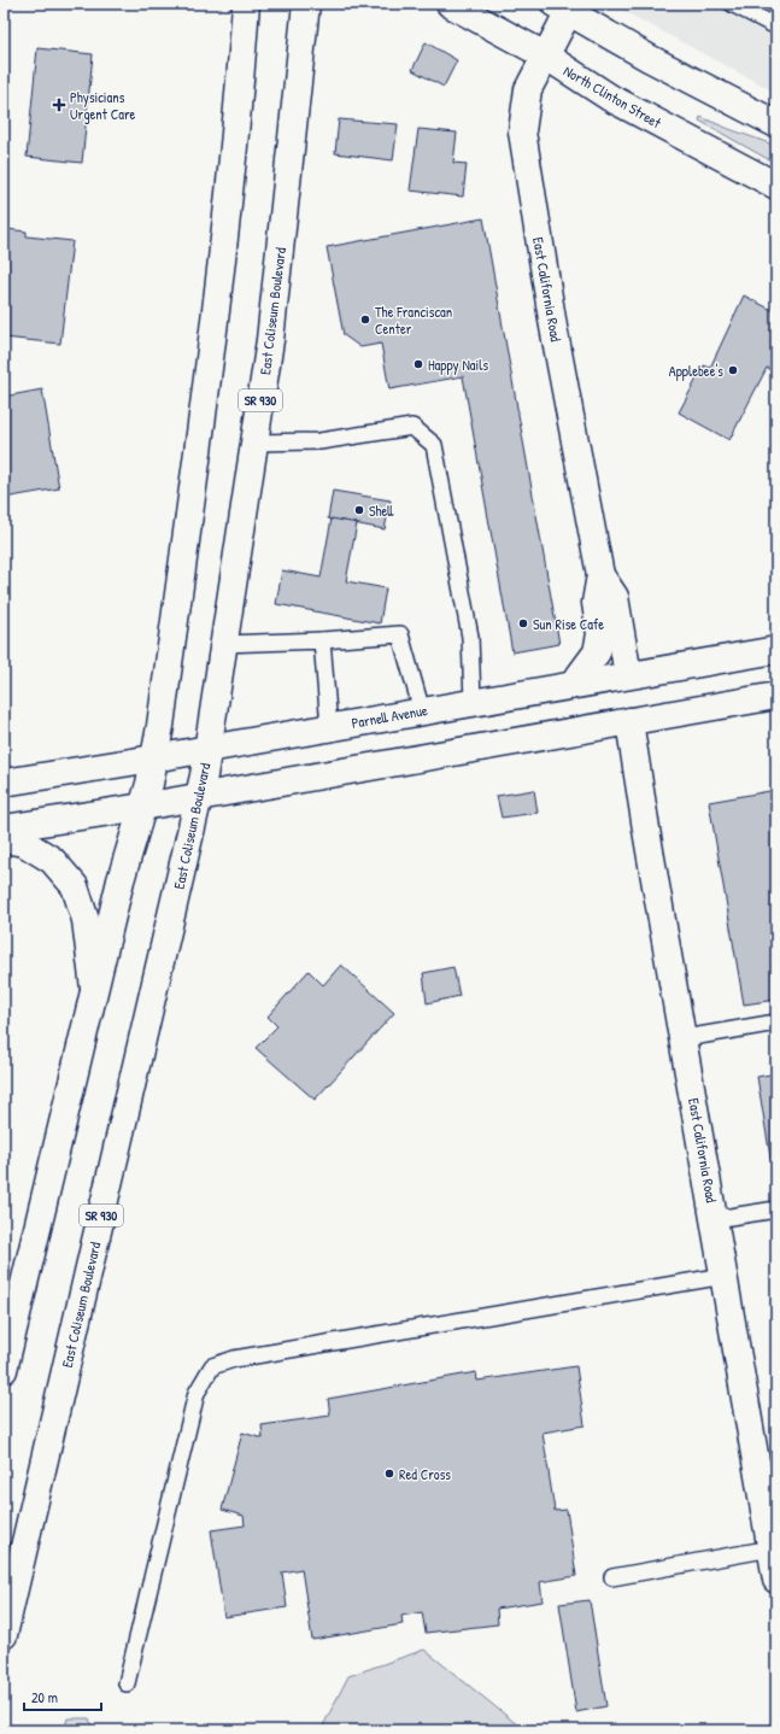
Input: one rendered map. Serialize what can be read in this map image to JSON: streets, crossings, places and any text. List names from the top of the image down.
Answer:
{
  "streets": {
    "main road": [
      "North Clinton Street",
      "East California Road",
      "East Coliseum Boulevard",
      "SR 930",
      "Parnell Avenue"
    ]
  },
  "crossings": [
    ["North Clinton Street", "East California Road"],
    ["East California Road", "Parnell Avenue"],
    ["East Coliseum Boulevard", "Parnell Avenue"]
  ],
  "places": {
    "health": ["Physicians Urgent Care"],
    "other": [
      "The Franciscan Center",
      "Happy Nails",
      "Applebee's",
      "Shell",
      "Sun Rise Cafe",
      "Red Cross"
    ]
  },
  "scale_bar": "20 m"
}
